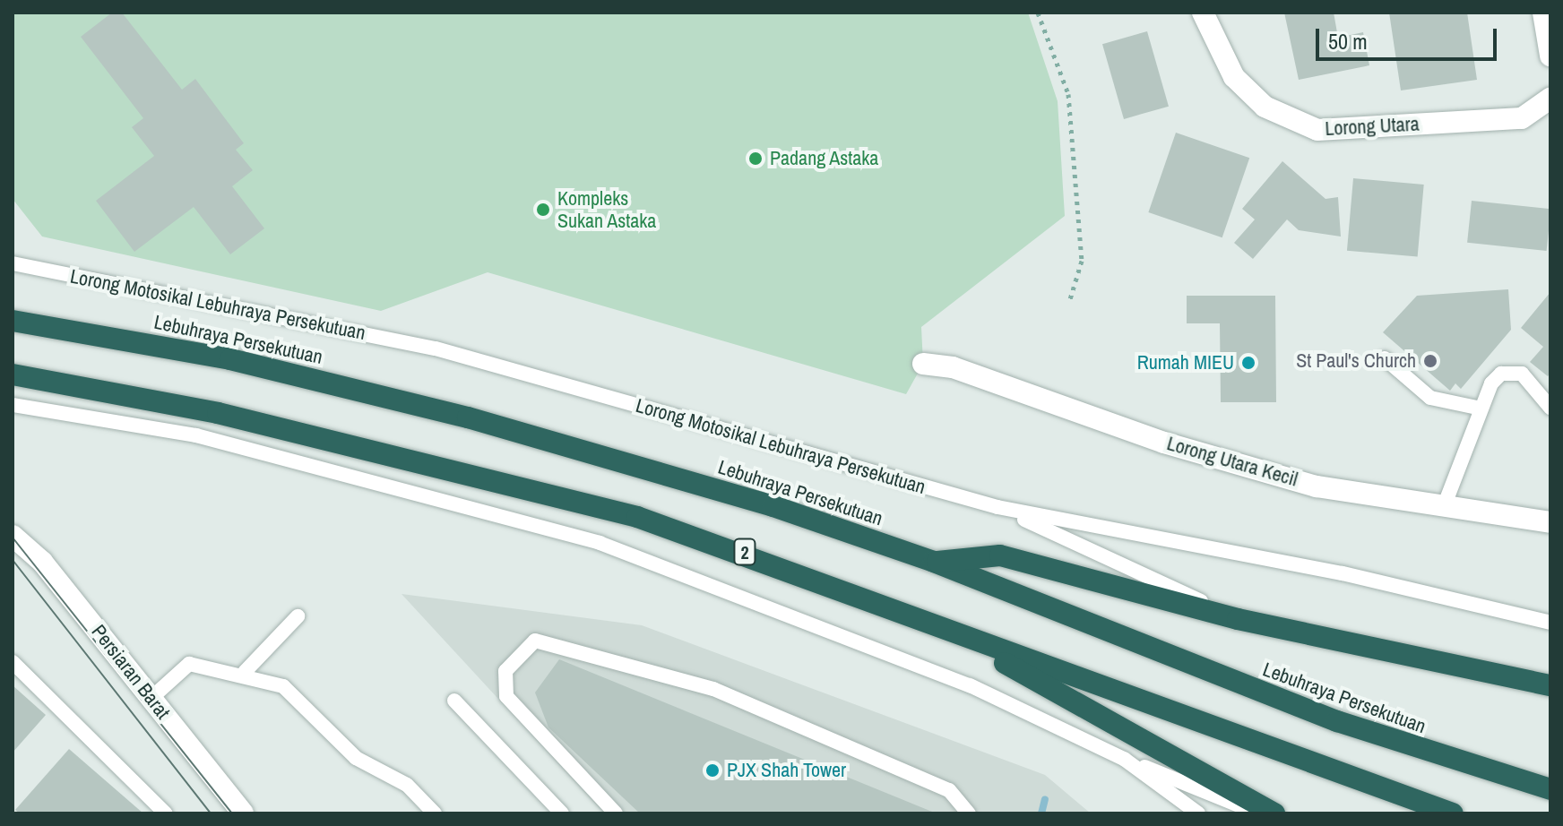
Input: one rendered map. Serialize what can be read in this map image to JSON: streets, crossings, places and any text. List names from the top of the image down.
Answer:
{
  "streets": {
    "highway": ["Lebuhraya Persekutuan", "2"],
    "street": ["Lorong Utara", "Lorong Utara Kecil", "Persiaran Barat"],
    "lane": ["Lorong Motosikal Lebuhraya Persekutuan"]
  },
  "places": [
    "Padang Astaka",
    "Kompleks Sukan Astaka",
    "St Paul's Church",
    "Rumah MIEU",
    "PJX Shah Tower"
  ],
  "scale_bar": "50 m"
}
